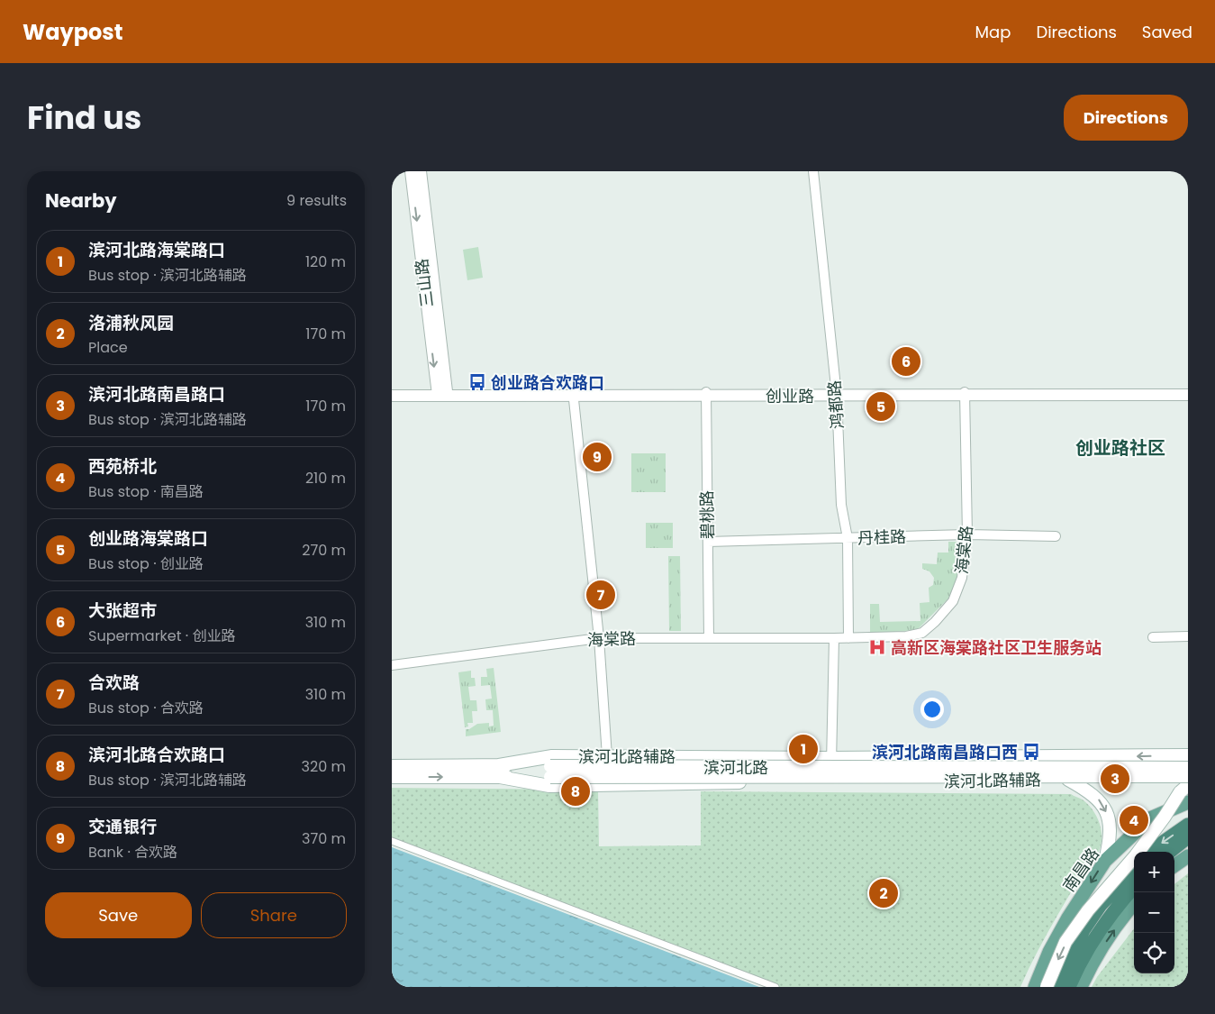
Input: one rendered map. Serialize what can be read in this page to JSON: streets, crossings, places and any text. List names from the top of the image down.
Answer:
{
  "streets": {
    "main road": ["滨河北路辅路", "滨河北路", "南昌路"],
    "street": [
      "三山路",
      "创业路",
      "鸿都路",
      "碧桃路",
      "丹桂路",
      "海棠路"
    ]
  },
  "crossings": [
    ["三山路", "创业路"],
    ["创业路", "鸿都路"],
    ["创业路", "碧桃路"],
    ["创业路", "海棠路"],
    ["鸿都路", "丹桂路"],
    ["鸿都路", "海棠路"],
    ["碧桃路", "丹桂路"],
    ["碧桃路", "海棠路"],
    ["丹桂路", "海棠路"],
    ["滨河北路辅路", "滨河北路"]
  ],
  "districts": ["创业路社区"],
  "places": {
    "bus stop": ["创业路合欢路口", "滨河北路南昌路口西"],
    "hospital": ["高新区海棠路社区卫生服务站"]
  },
  "page": {
    "header": "Waypost",
    "nav": ["Map", "Directions", "Saved"],
    "title": "Find us",
    "buttons": [
      "Directions",
      ["Save", "Share"]
    ],
    "heading": ["Nearby", "9 results"],
    "list": [
      {
        "mark": "1",
        "name": "滨河北路海棠路口",
        "note": "Bus stop · 滨河北路辅路",
        "value": "120 m"
      },
      {
        "mark": "2",
        "name": "洛浦秋风园",
        "note": "Place",
        "value": "170 m"
      },
      {
        "mark": "3",
        "name": "滨河北路南昌路口",
        "note": "Bus stop · 滨河北路辅路",
        "value": "170 m"
      },
      {
        "mark": "4",
        "name": "西苑桥北",
        "note": "Bus stop · 南昌路",
        "value": "210 m"
      },
      {
        "mark": "5",
        "name": "创业路海棠路口",
        "note": "Bus stop · 创业路",
        "value": "270 m"
      },
      {
        "mark": "6",
        "name": "大张超市",
        "note": "Supermarket · 创业路",
        "value": "310 m"
      },
      {
        "mark": "7",
        "name": "合欢路",
        "note": "Bus stop · 合欢路",
        "value": "310 m"
      },
      {
        "mark": "8",
        "name": "滨河北路合欢路口",
        "note": "Bus stop · 滨河北路辅路",
        "value": "320 m"
      },
      {
        "mark": "9",
        "name": "交通银行",
        "note": "Bank · 合欢路",
        "value": "370 m"
      }
    ],
    "pins": [
      "6",
      "5",
      "9",
      "7",
      "1",
      "3",
      "8",
      "4",
      "2"
    ],
    "map_buttons": ["+", "−"]
  }
}
